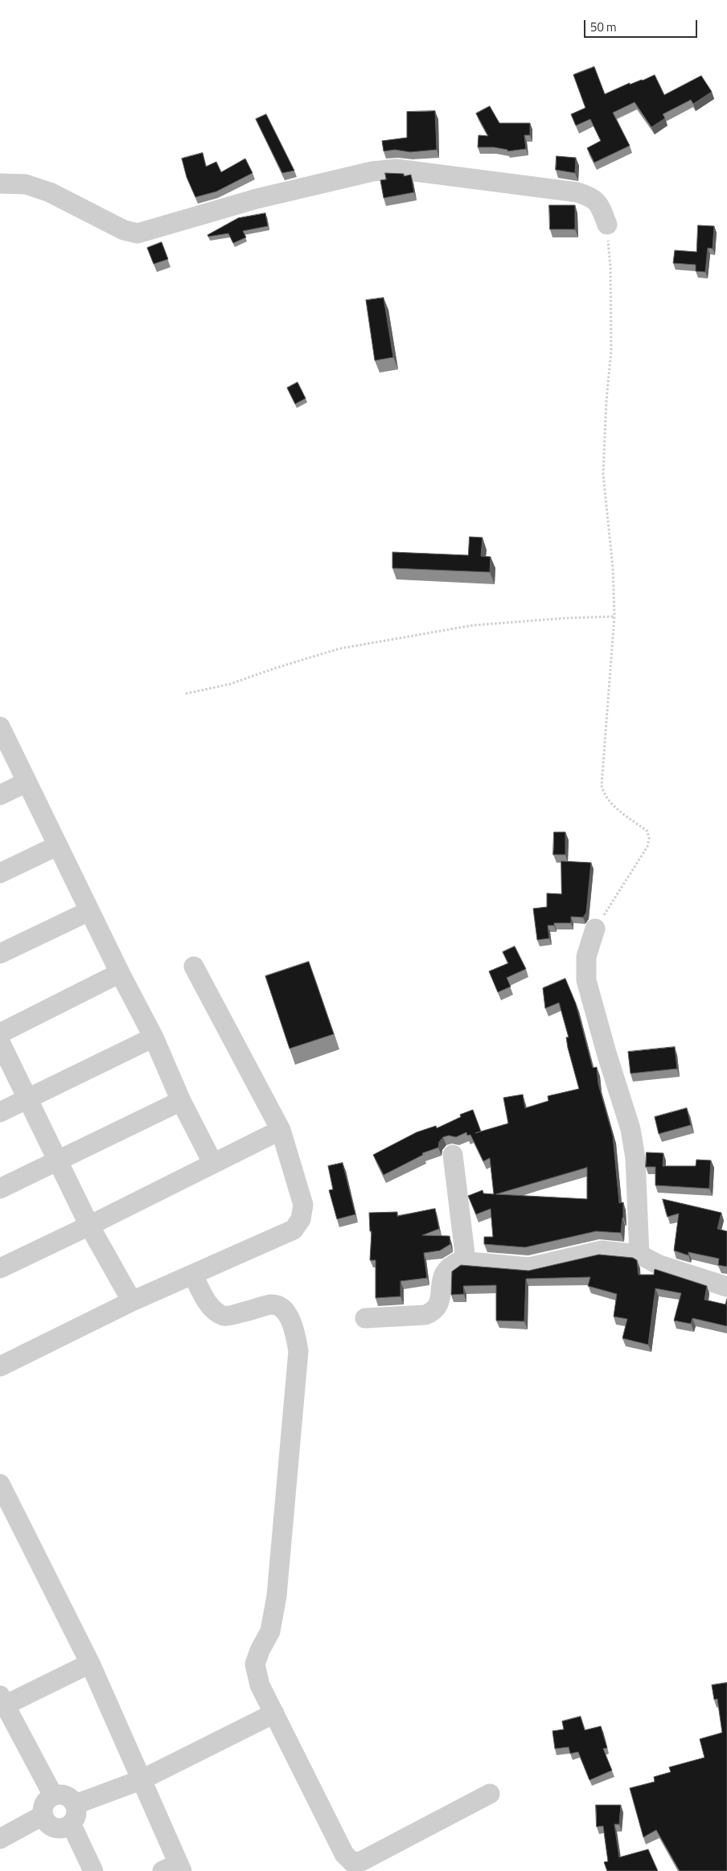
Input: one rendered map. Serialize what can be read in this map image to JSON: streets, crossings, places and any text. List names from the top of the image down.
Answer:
{
  "scale_bar": "50 m"
}
